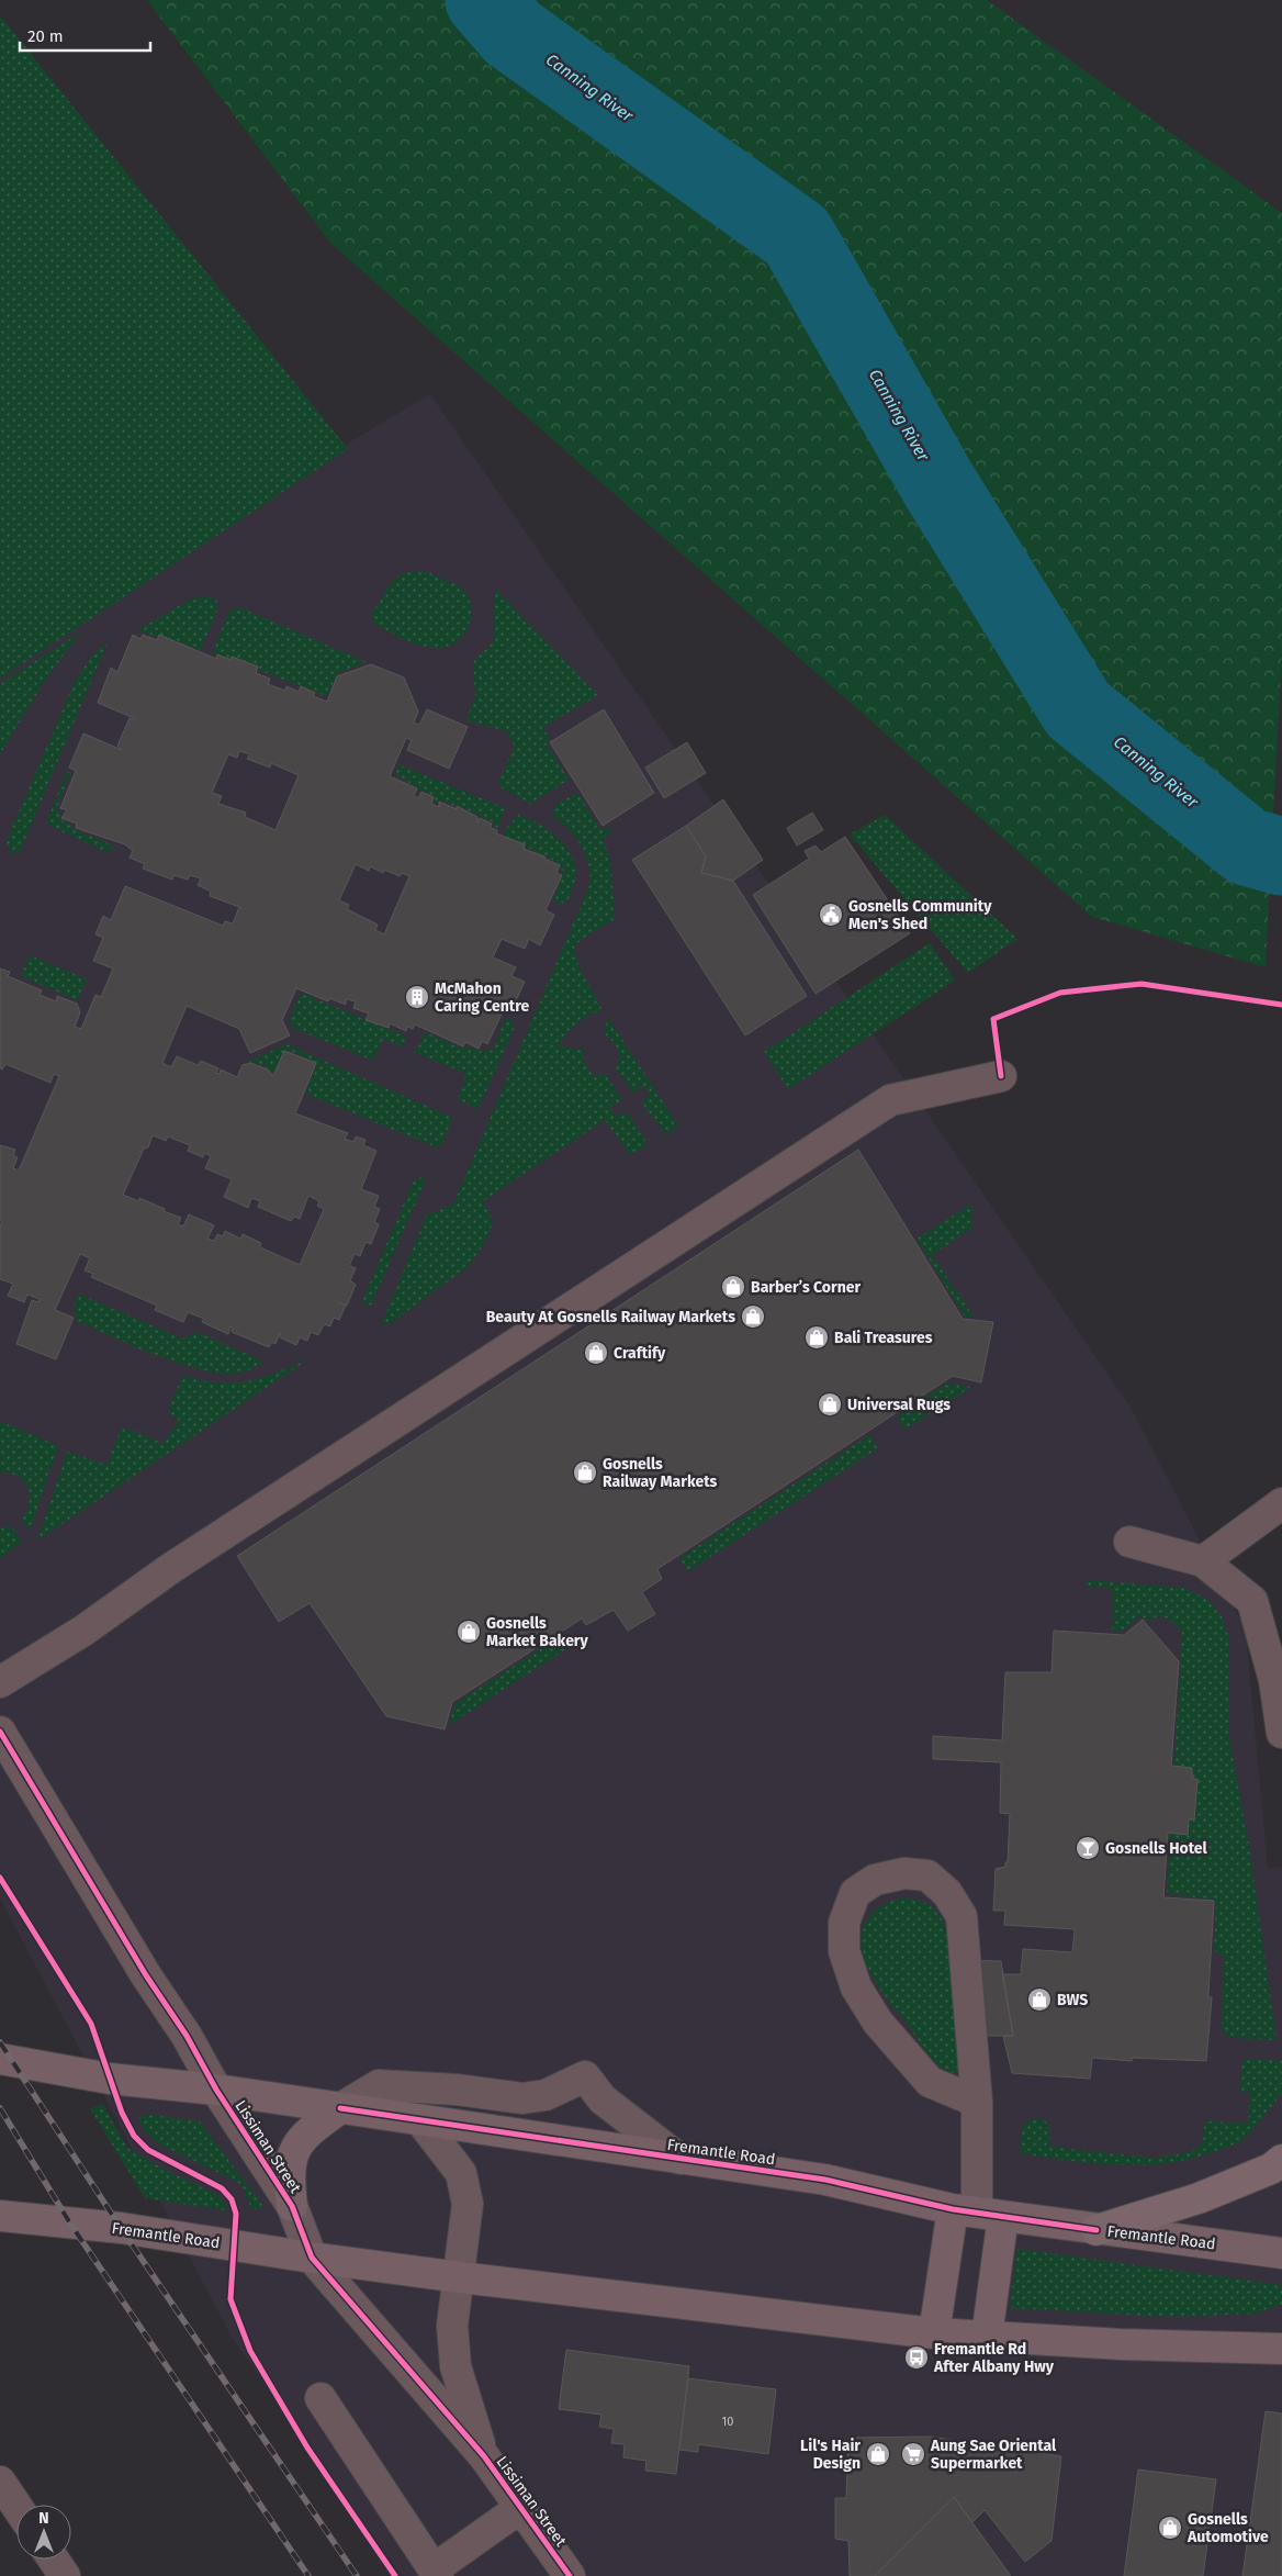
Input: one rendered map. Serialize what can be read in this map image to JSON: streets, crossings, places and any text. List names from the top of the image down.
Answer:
{
  "streets": {
    "main road": ["Fremantle Road"],
    "street": ["Lissiman Street"]
  },
  "crossings": [
    ["Lissiman Street", "Fremantle Road"]
  ],
  "water": ["Canning River"],
  "places": {
    "public building": ["Gosnells Community Men's Shed"],
    "building": ["McMahon Caring Centre"],
    "shop": [
      "Barber’s Corner",
      "Beauty At Gosnells Railway Markets",
      "Bali Treasures",
      "Craftify",
      "Universal Rugs",
      "Gosnells Railway Markets",
      "Gosnells Market Bakery",
      "BWS",
      "Lil's Hair Design",
      "Gosnells Automotive"
    ],
    "bar": ["Gosnells Hotel"],
    "bus stop": ["Fremantle Rd After Albany Hwy"],
    "supermarket": ["Aung Sae Oriental Supermarket"]
  },
  "house_numbers": ["10"],
  "scale_bar": "20 m",
  "north": "top"
}
